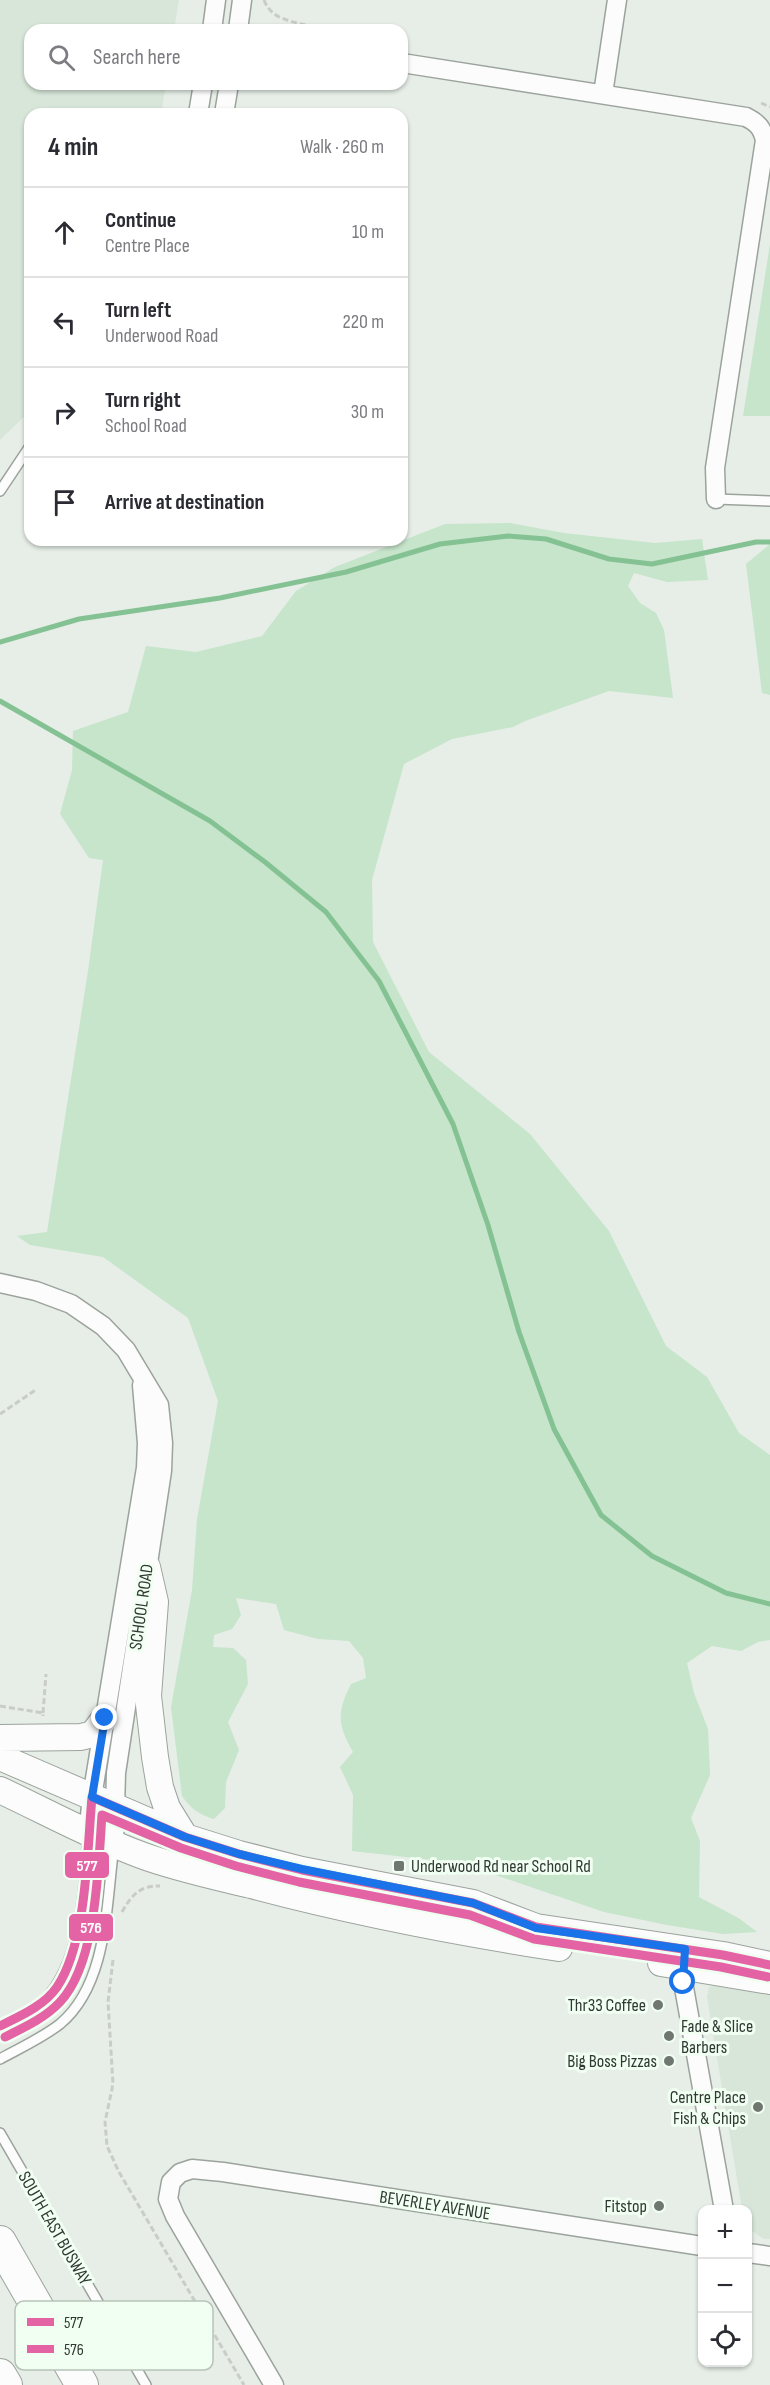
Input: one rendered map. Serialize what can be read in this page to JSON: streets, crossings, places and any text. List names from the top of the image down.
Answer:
{
  "streets": {
    "street": ["SCHOOL ROAD", "BEVERLEY AVENUE"],
    "lane": ["SOUTH EAST BUSWAY"]
  },
  "places": {
    "transit": ["Underwood Rd near School Rd"],
    "other": [
      "Thr33 Coffee",
      "Fade & Slice Barbers",
      "Big Boss Pizzas",
      "Centre Place Fish & Chips",
      "Fitstop"
    ]
  },
  "lines": ["transit line 577", "transit line 576"],
  "legend": ["577", "576"],
  "page": {
    "search": "Search here",
    "heading": ["4 min", "Walk · 260 m"],
    "list": [
      ["Continue", "Centre Place", "10 m"],
      ["Turn left", "Underwood Road", "220 m"],
      ["Turn right", "School Road", "30 m"],
      "Arrive at destination"
    ],
    "map_buttons": ["+", "−"]
  }
}
